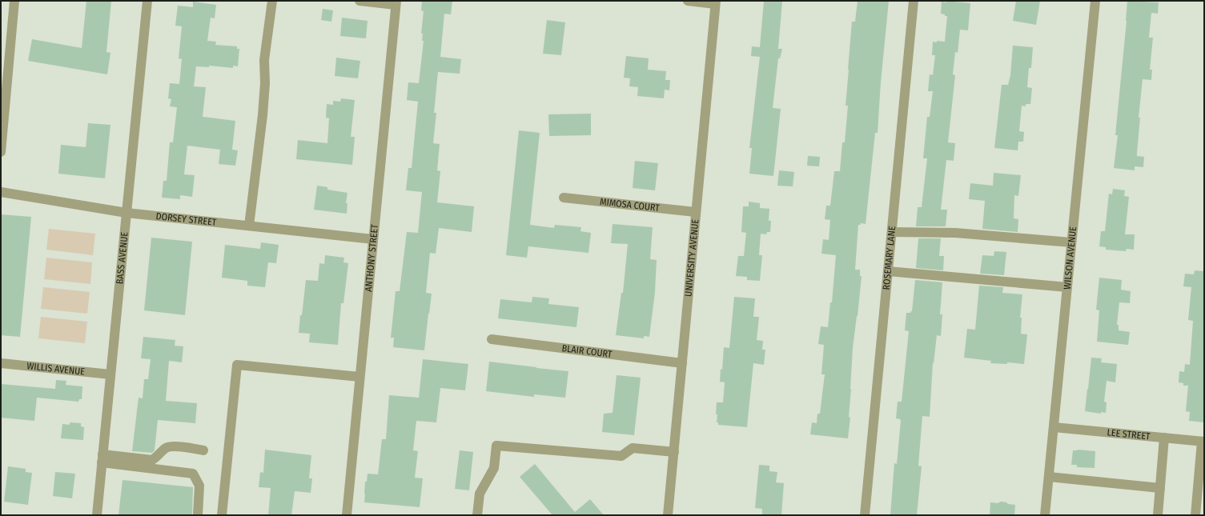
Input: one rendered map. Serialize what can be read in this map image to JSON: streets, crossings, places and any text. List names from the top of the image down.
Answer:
{
  "streets": {
    "street": [
      "MIMOSA COURT",
      "DORSEY STREET",
      "ANTHONY STREET",
      "UNIVERSITY AVENUE",
      "ROSEMARY LANE",
      "WILSON AVENUE",
      "BASS AVENUE",
      "BLAIR COURT",
      "WILLIS AVENUE",
      "LEE STREET"
    ]
  },
  "crossings": [
    ["MIMOSA COURT", "UNIVERSITY AVENUE"],
    ["DORSEY STREET", "ANTHONY STREET"],
    ["DORSEY STREET", "BASS AVENUE"],
    ["UNIVERSITY AVENUE", "BLAIR COURT"],
    ["WILSON AVENUE", "LEE STREET"],
    ["BASS AVENUE", "WILLIS AVENUE"]
  ]
}
